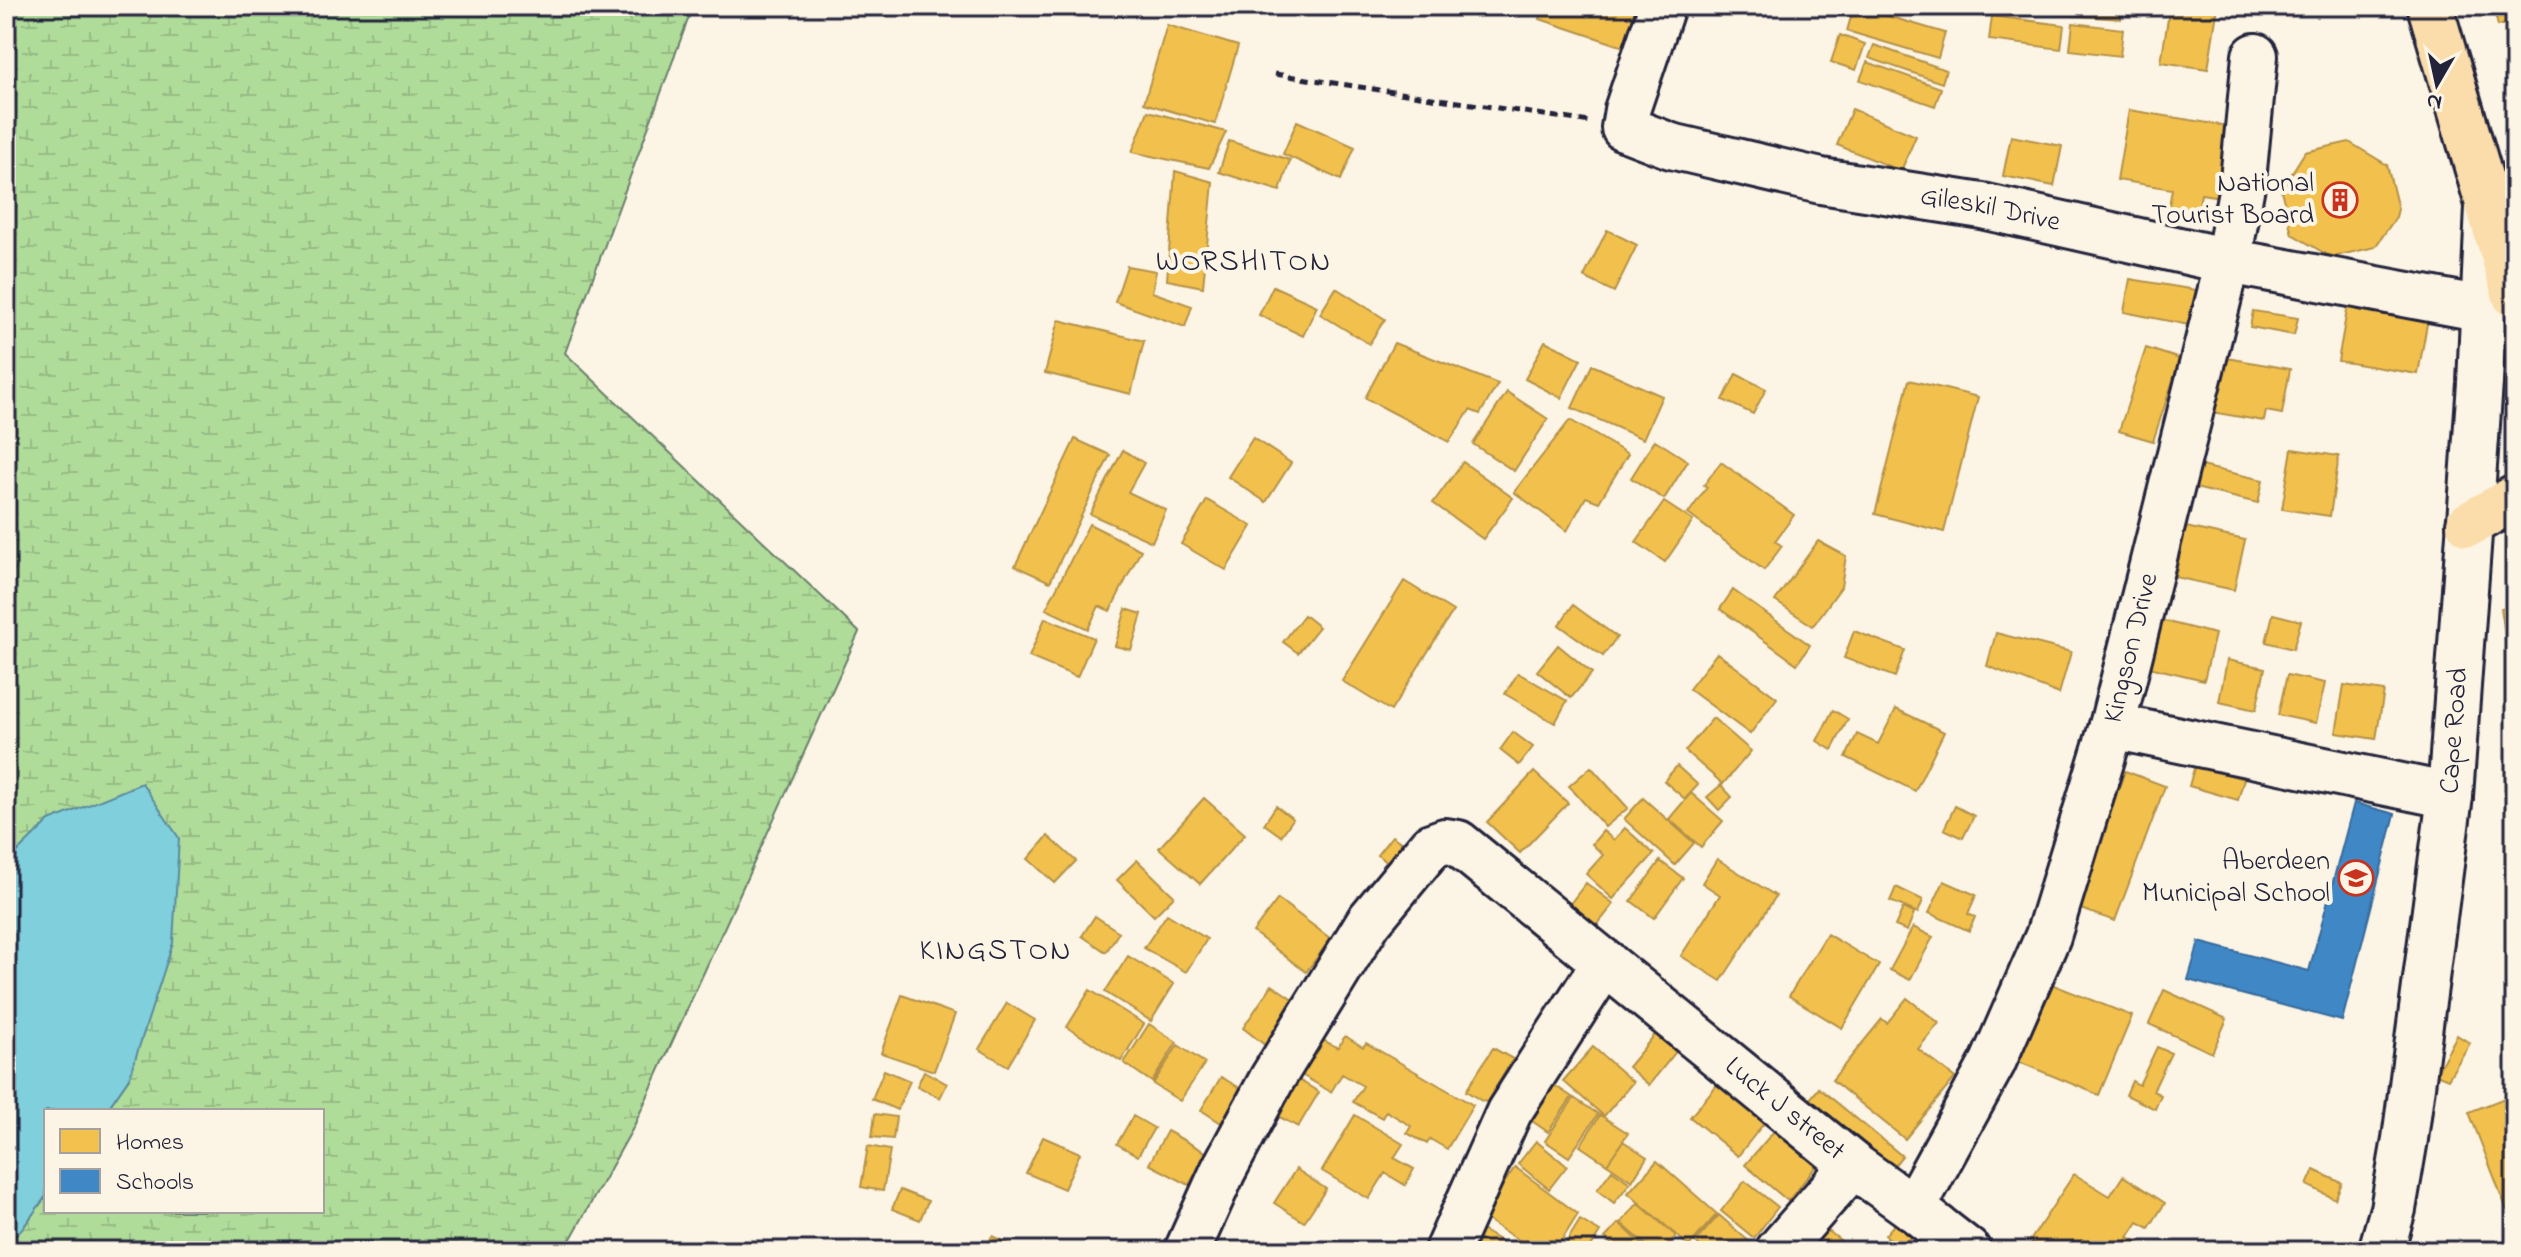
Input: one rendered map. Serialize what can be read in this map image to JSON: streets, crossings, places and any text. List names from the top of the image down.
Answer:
{
  "streets": {
    "street": [
      "Gileskil Drive",
      "Kingson Drive",
      "Cape Road",
      "Luck J street"
    ]
  },
  "crossings": [
    ["Gileskil Drive", "Kingson Drive"],
    ["Gileskil Drive", "Cape Road"],
    ["Kingson Drive", "Luck J street"]
  ],
  "districts": ["WORSHITON", "KINGSTON"],
  "places": {
    "building": ["National Tourist Board"],
    "school or university": ["Aberdeen Municipal School"]
  },
  "legend": ["Homes", "Schools"],
  "north": "bottom"
}
